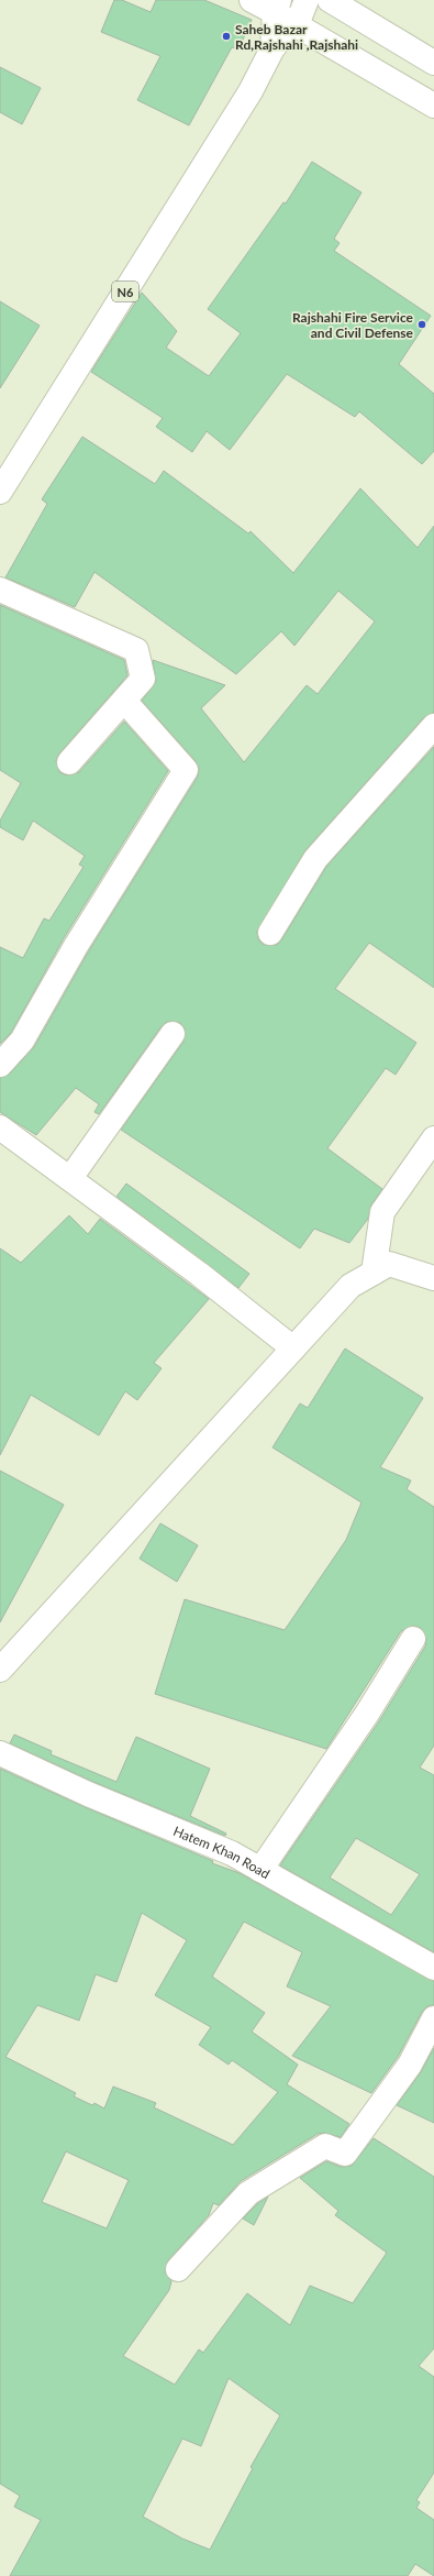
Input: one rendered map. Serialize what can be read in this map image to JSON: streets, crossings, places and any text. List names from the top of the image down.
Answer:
{
  "streets": {
    "main road": ["N6", "Hatem Khan Road"]
  },
  "places": ["Saheb Bazar Rd,Rajshahi ,Rajshahi", "Rajshahi Fire Service and Civil Defense"]
}
